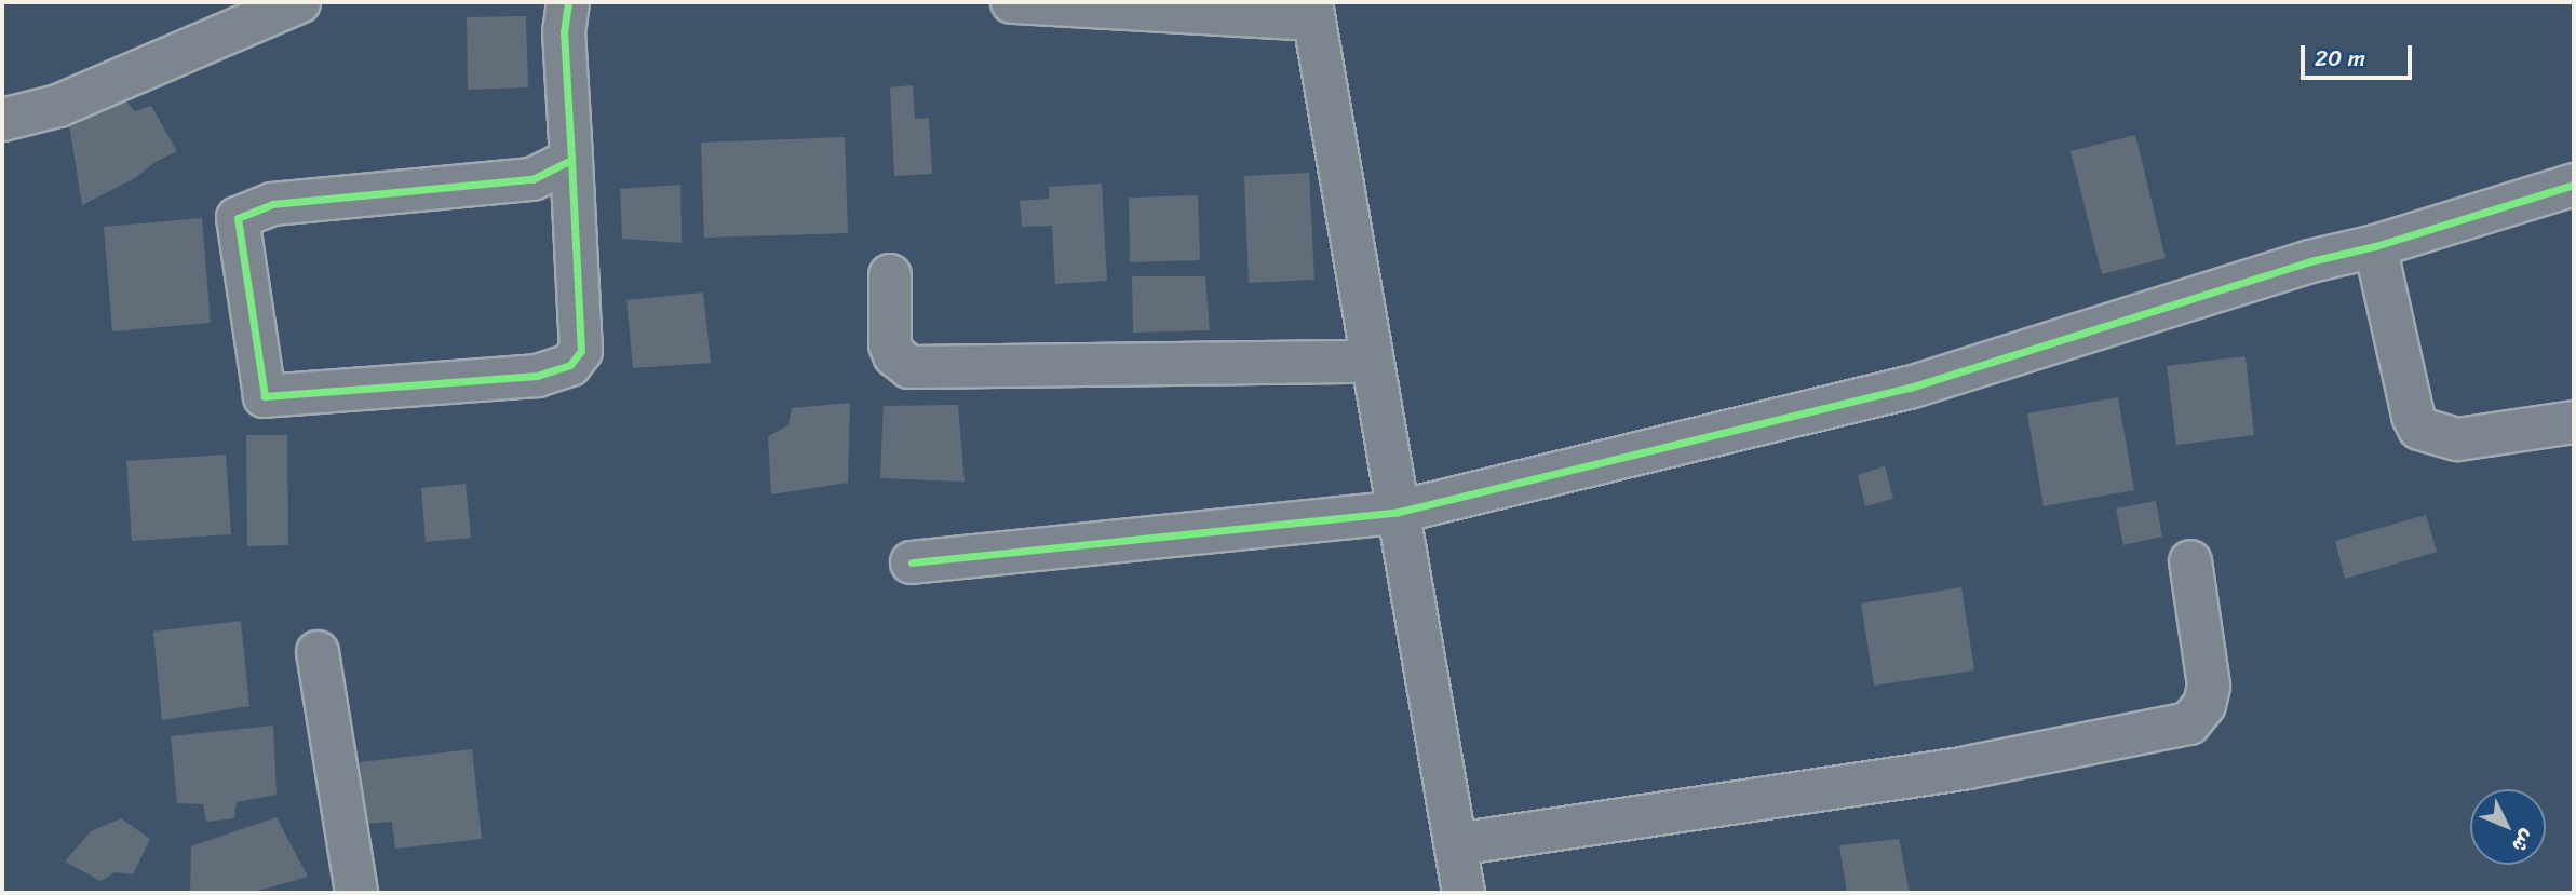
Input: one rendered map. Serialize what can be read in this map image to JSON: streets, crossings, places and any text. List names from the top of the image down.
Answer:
{
  "scale_bar": "20 m",
  "north": "bottom right"
}
